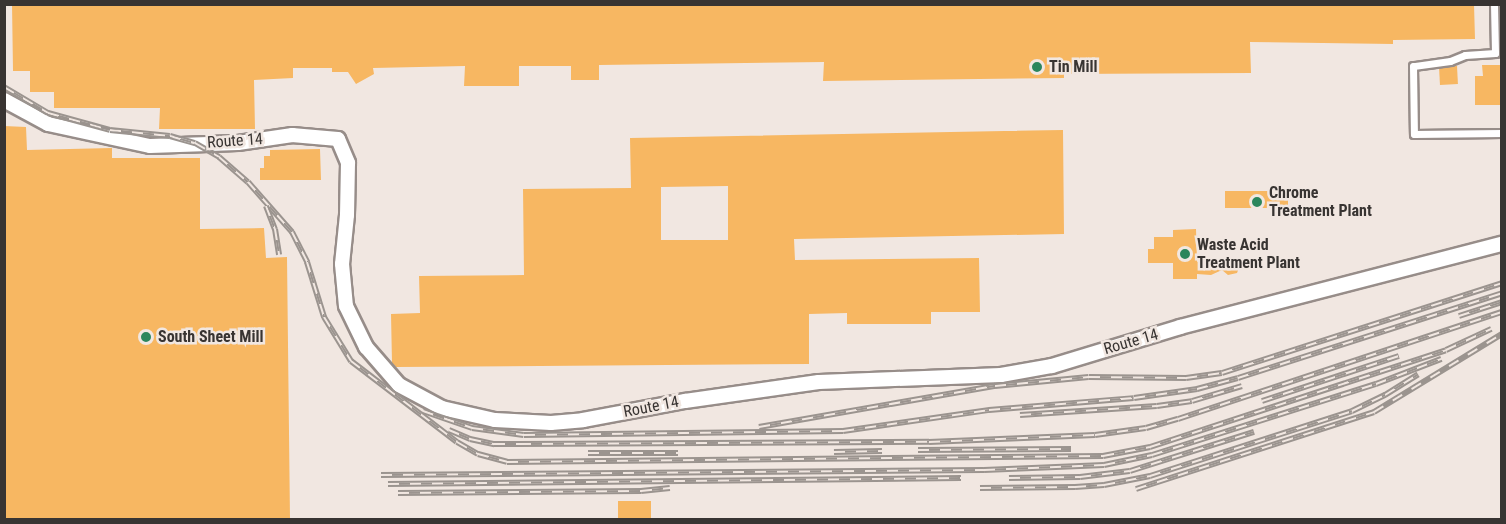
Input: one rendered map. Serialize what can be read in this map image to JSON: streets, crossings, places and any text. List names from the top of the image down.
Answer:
{
  "streets": {
    "street": ["Route 14"]
  },
  "places": [
    "Tin Mill",
    "Chrome Treatment Plant",
    "Waste Acid Treatment Plant",
    "South Sheet Mill"
  ]
}
